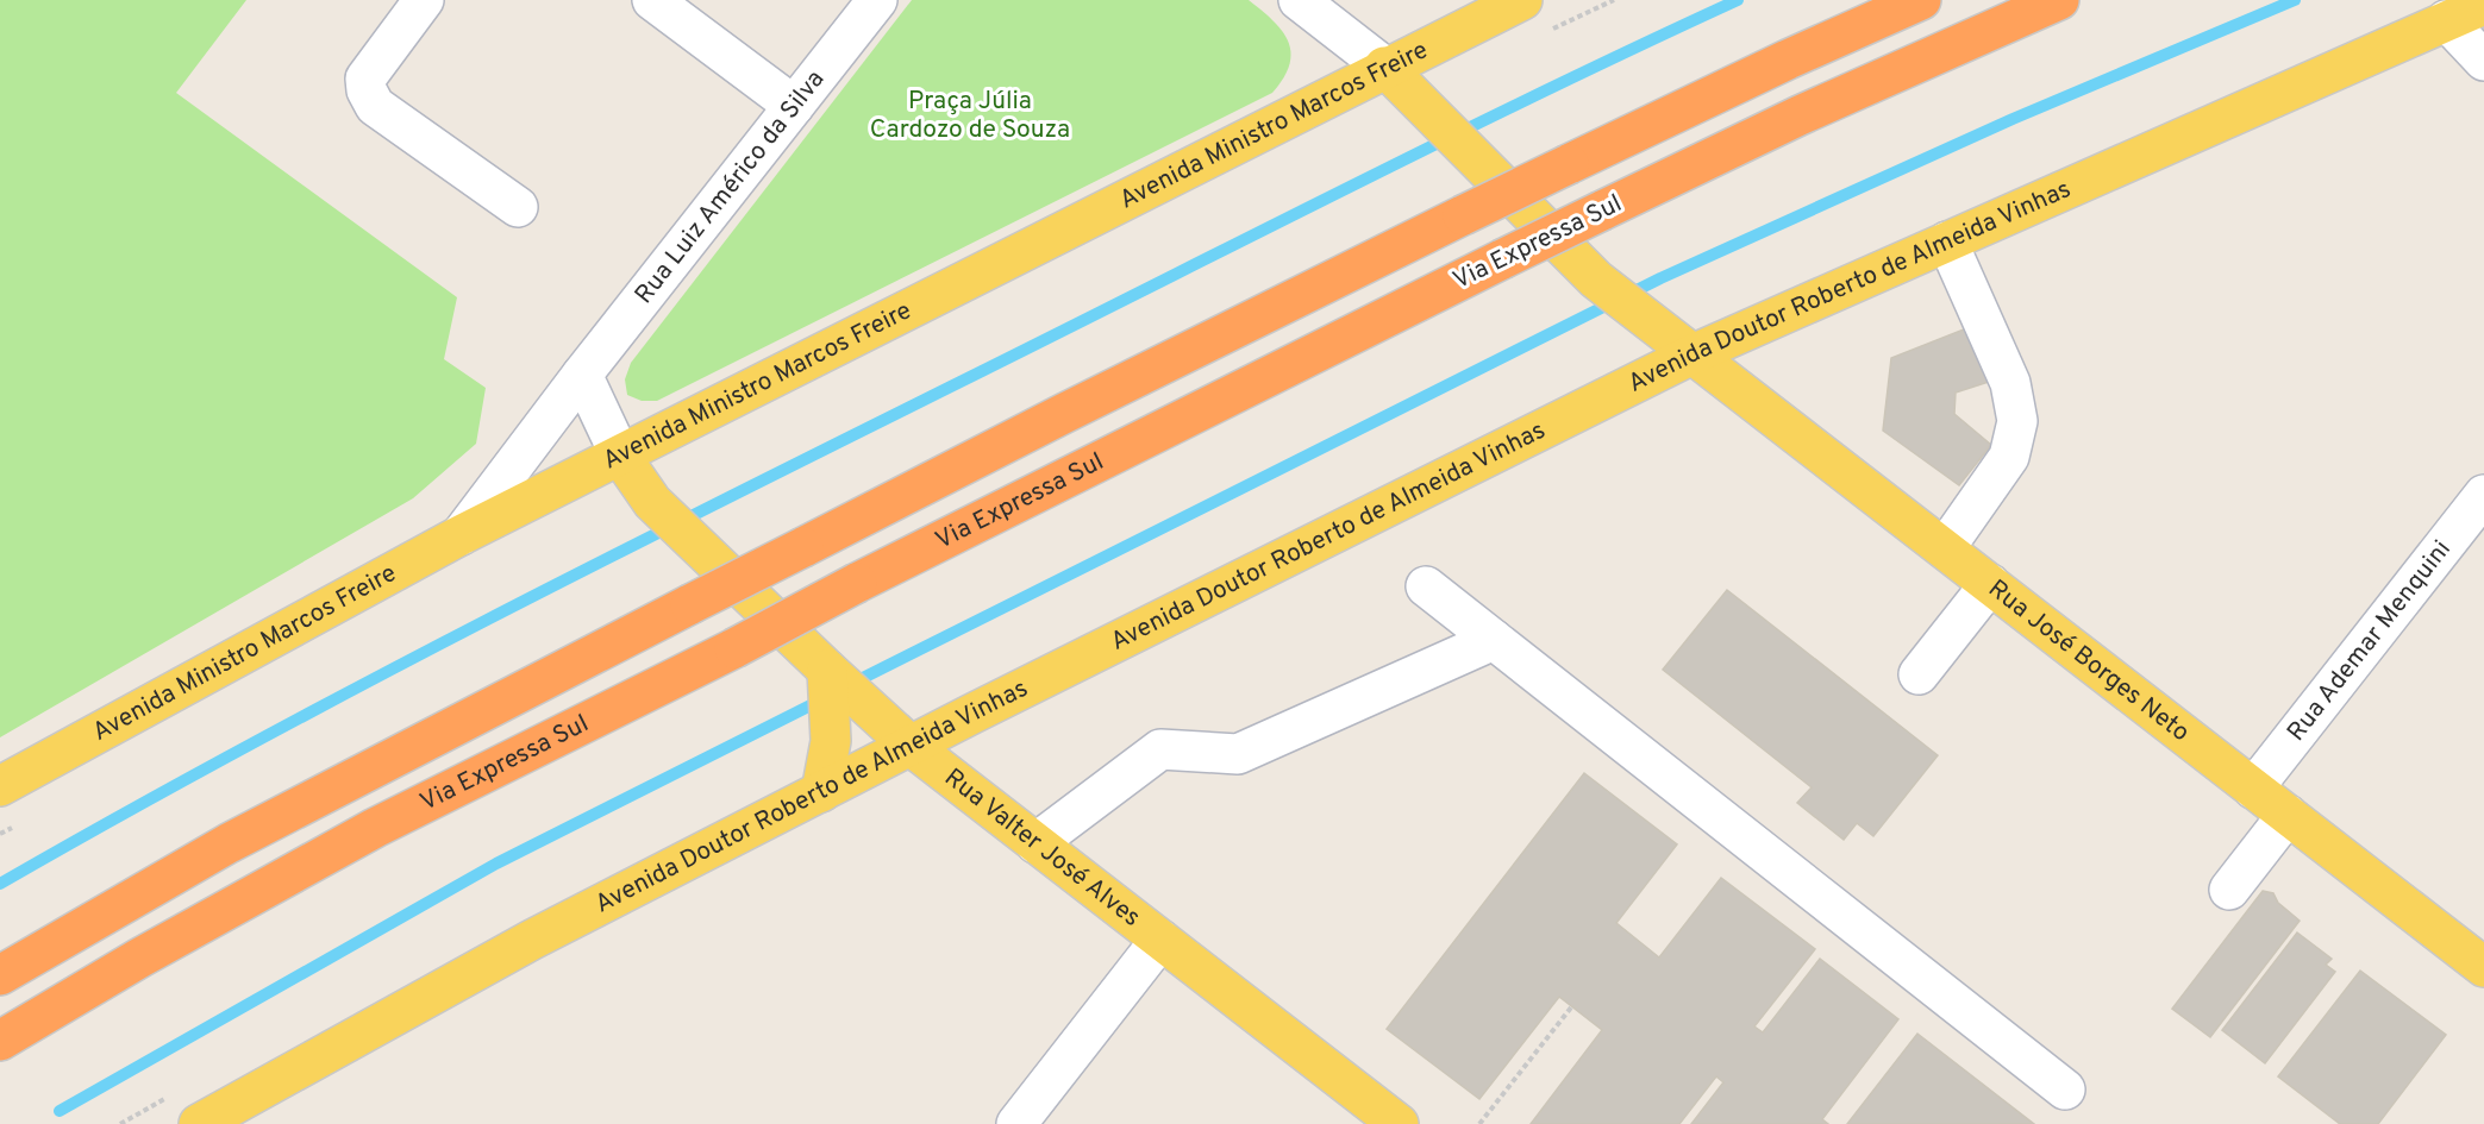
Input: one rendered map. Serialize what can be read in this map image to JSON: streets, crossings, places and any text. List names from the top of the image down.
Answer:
{
  "streets": {
    "highway": ["Via Expressa Sul"],
    "main road": [
      "Avenida Ministro Marcos Freire",
      "Avenida Doutor Roberto de Almeida Vinhas",
      "Rua José Borges Neto",
      "Rua Valter José Alves"
    ],
    "street": ["Rua Luiz Américo da Silva", "Rua Ademar Menquini"]
  },
  "crossings": [
    ["Avenida Ministro Marcos Freire", "Rua Luiz Américo da Silva"],
    ["Avenida Ministro Marcos Freire", "Rua José Borges Neto"],
    ["Avenida Ministro Marcos Freire", "Rua Valter José Alves"],
    ["Avenida Doutor Roberto de Almeida Vinhas", "Rua José Borges Neto"],
    ["Avenida Doutor Roberto de Almeida Vinhas", "Rua Valter José Alves"],
    ["Rua Ademar Menquini", "Rua José Borges Neto"]
  ],
  "parks": ["Praça Júlia Cardozo de Souza"]
}
